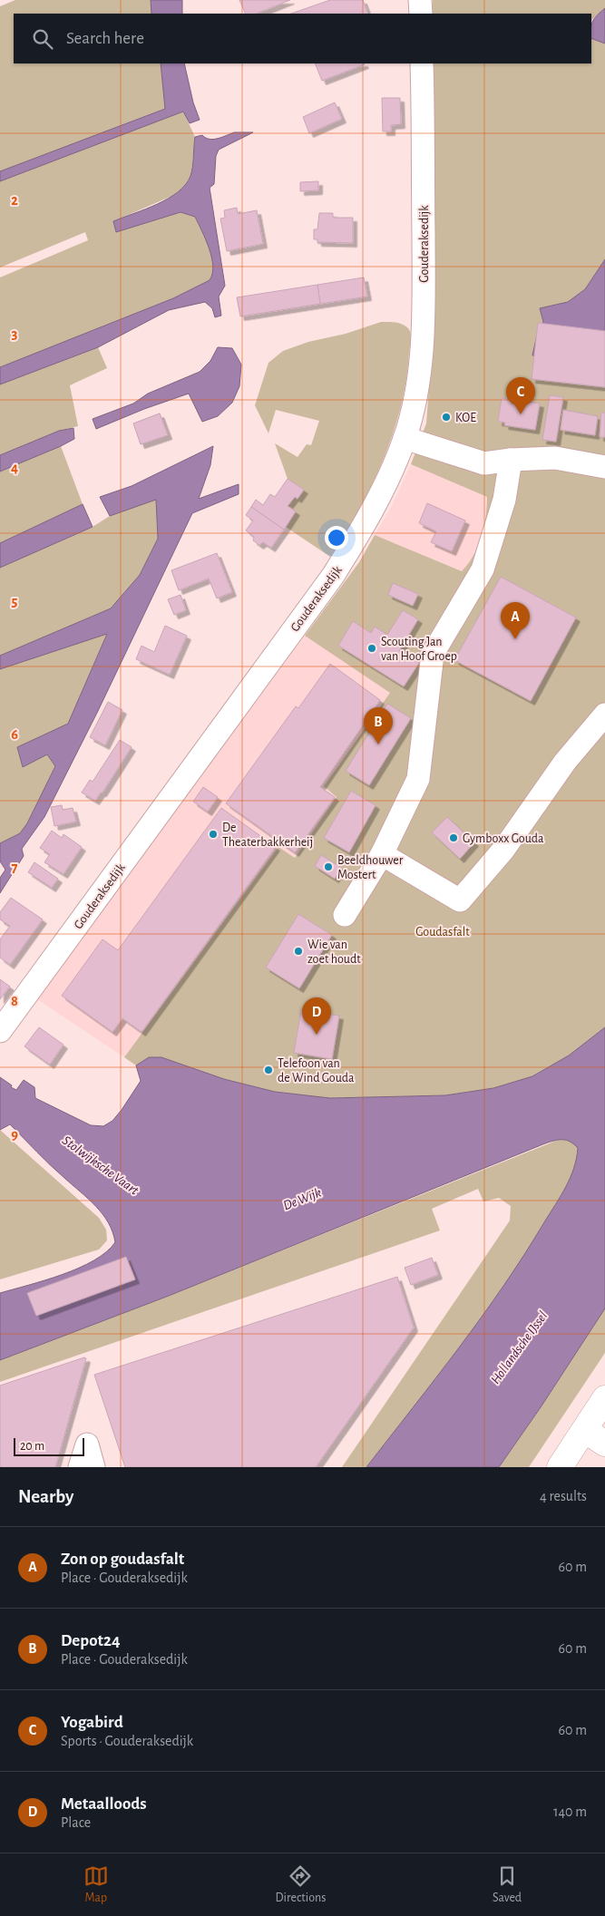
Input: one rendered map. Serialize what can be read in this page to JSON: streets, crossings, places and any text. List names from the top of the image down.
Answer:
{
  "streets": {
    "street": ["Gouderaksedijk"]
  },
  "water": ["Stolwijksche Vaart", "De Wijk", "Hollandsche IJssel"],
  "parks": ["Goudasfalt"],
  "places": [
    "KOE",
    "Scouting Jan van Hoof Groep",
    "De Theaterbakkerheij",
    "Gymboxx Gouda",
    "Beeldhouwer Mostert",
    "Wie van zoet houdt",
    "Telefoon van de Wind Gouda"
  ],
  "scale_bar": "20 m",
  "page": {
    "search": "Search here",
    "pins": [
      "C",
      "A",
      "B",
      "D"
    ],
    "scale": "20 m",
    "heading": ["Nearby", "4 results"],
    "list": [
      {
        "mark": "A",
        "name": "Zon op goudasfalt",
        "note": "Place · Gouderaksedijk",
        "value": "60 m"
      },
      {
        "mark": "B",
        "name": "Depot24",
        "note": "Place · Gouderaksedijk",
        "value": "60 m"
      },
      {
        "mark": "C",
        "name": "Yogabird",
        "note": "Sports · Gouderaksedijk",
        "value": "60 m"
      },
      {
        "mark": "D",
        "name": "Metaalloods",
        "note": "Place",
        "value": "140 m"
      }
    ],
    "nav": ["Map", "Directions", "Saved"]
  },
  "grid": {
    "rows": [
      "2",
      "3",
      "4",
      "5",
      "6",
      "7",
      "8",
      "9"
    ]
  }
}
